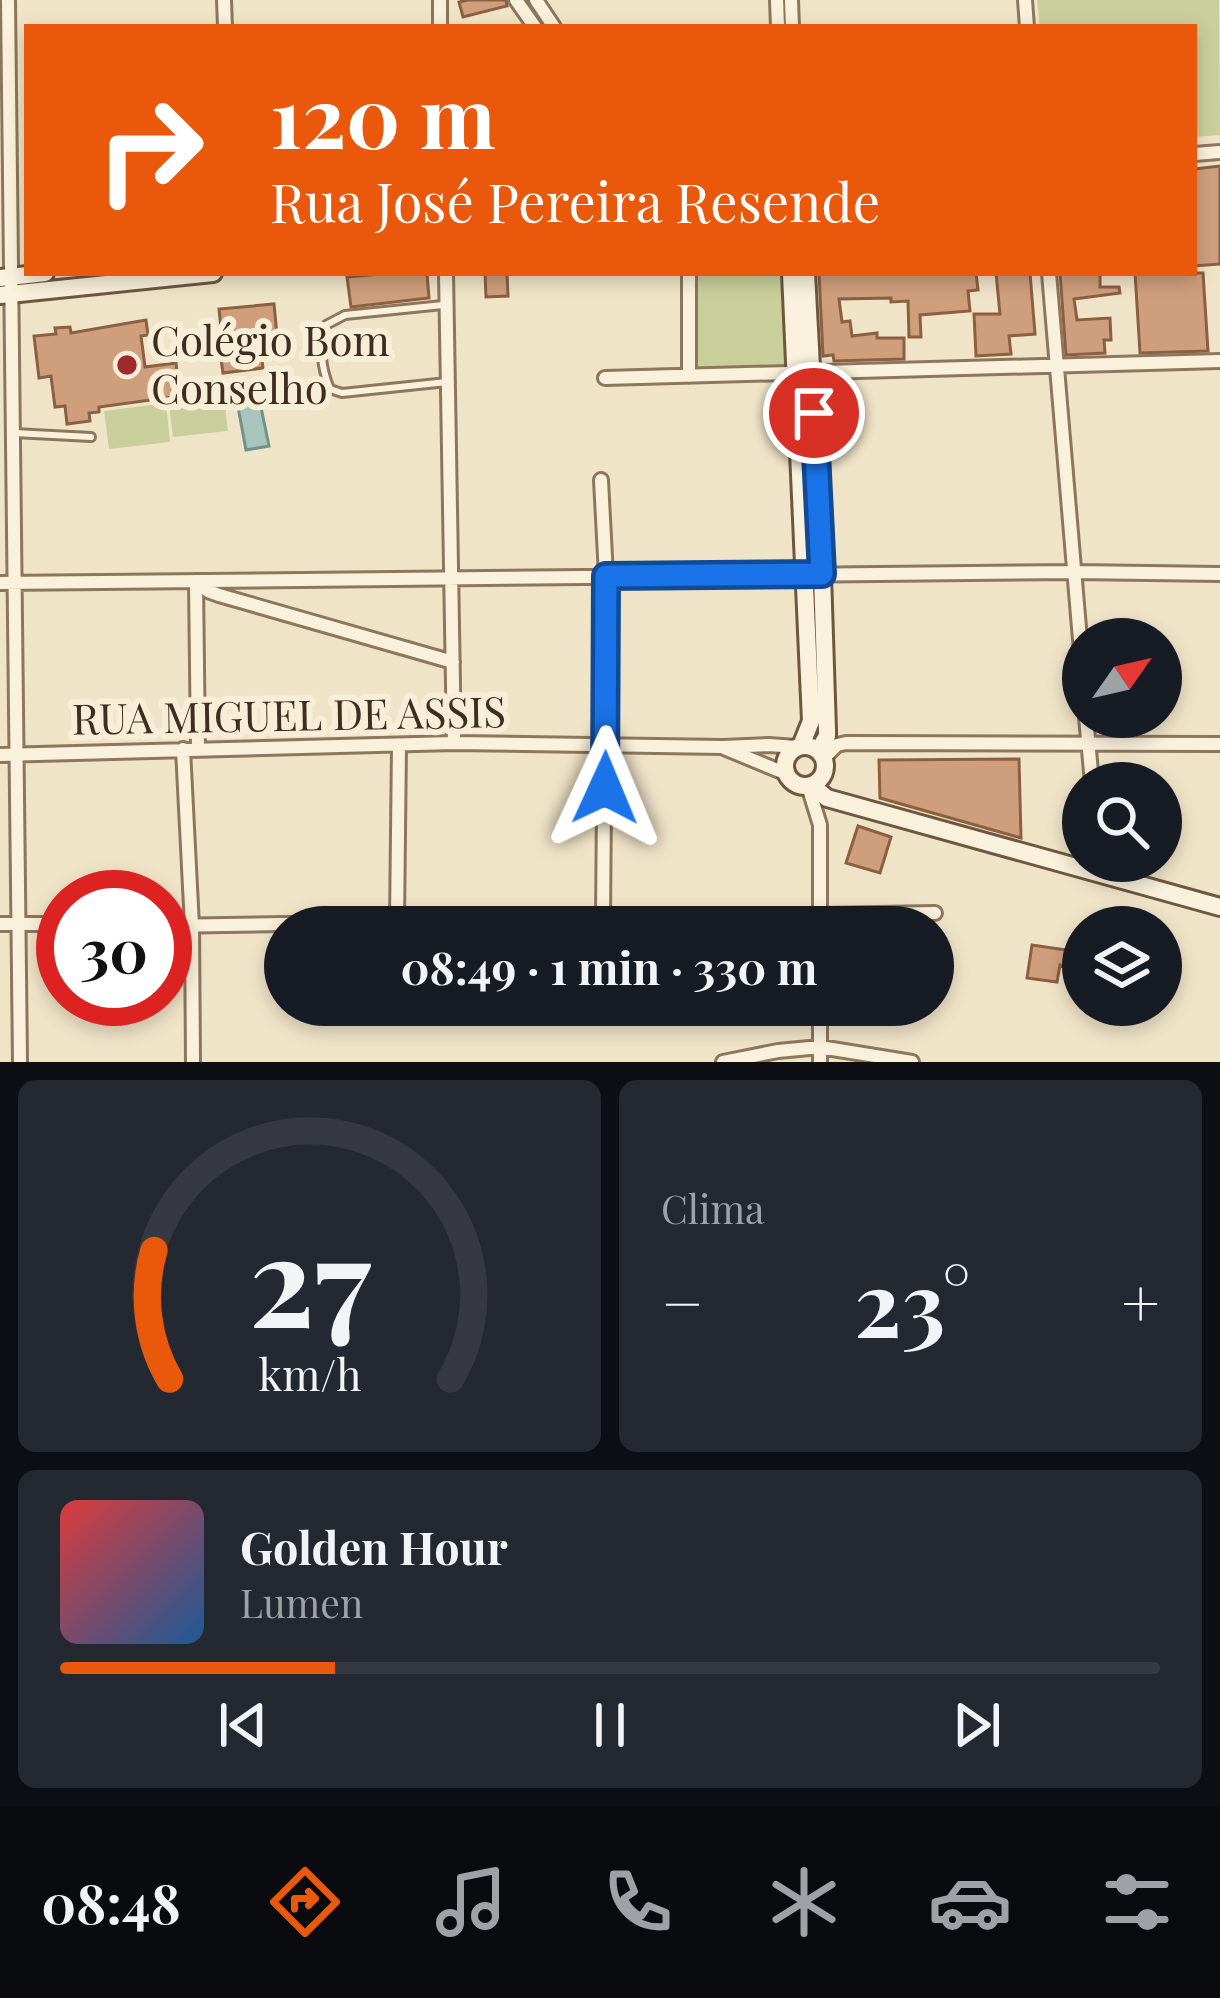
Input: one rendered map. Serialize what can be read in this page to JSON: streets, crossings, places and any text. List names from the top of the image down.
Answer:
{
  "streets": {
    "street": ["RUA MIGUEL DE ASSIS"]
  },
  "places": ["Colégio Bom Conselho"],
  "north": "top right",
  "page": {
    "turn": ["120 m", "Rua José Pereira Resende"],
    "limit": "30",
    "trip": "08:49 · 1 min · 330 m",
    "tile": "Clima",
    "heat": ["−", "23°", "+"],
    "song": ["Golden Hour", "Lumen"],
    "tabs": "08:48",
    "gauge": ["27", "km/h"]
  }
}
